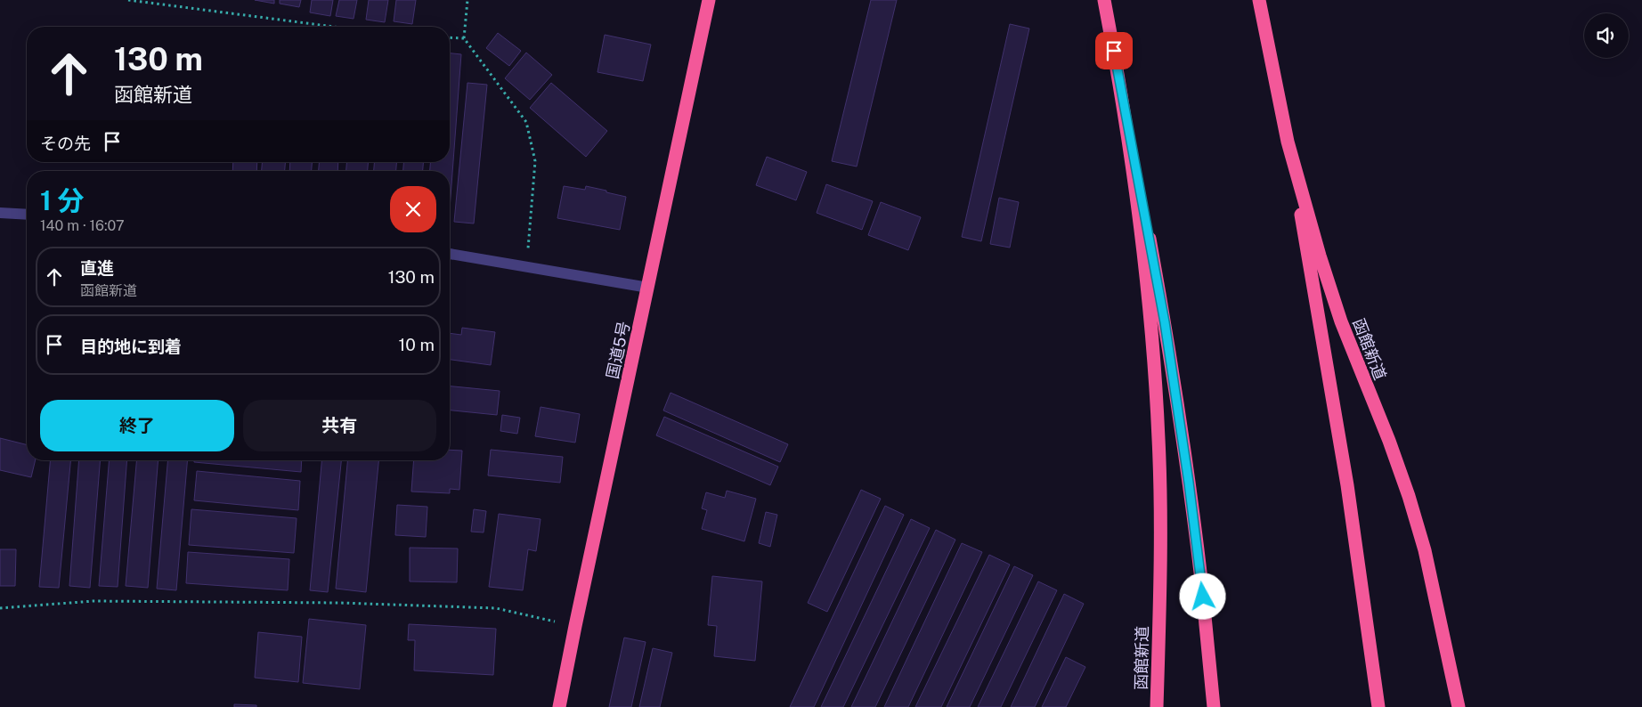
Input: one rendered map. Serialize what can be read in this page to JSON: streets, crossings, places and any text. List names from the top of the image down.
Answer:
{
  "streets": {
    "highway": ["函館新道", "国道5号"]
  },
  "page": {
    "turn": ["130 m", "函館新道"],
    "then": "その先",
    "heading": ["1 分", "140 m · 16:07"],
    "list": [
      {
        "name": "直進",
        "note": "函館新道",
        "value": "130 m"
      },
      {
        "name": "目的地に到着",
        "value": "10 m"
      }
    ],
    "buttons": ["終了", "共有"]
  }
}
